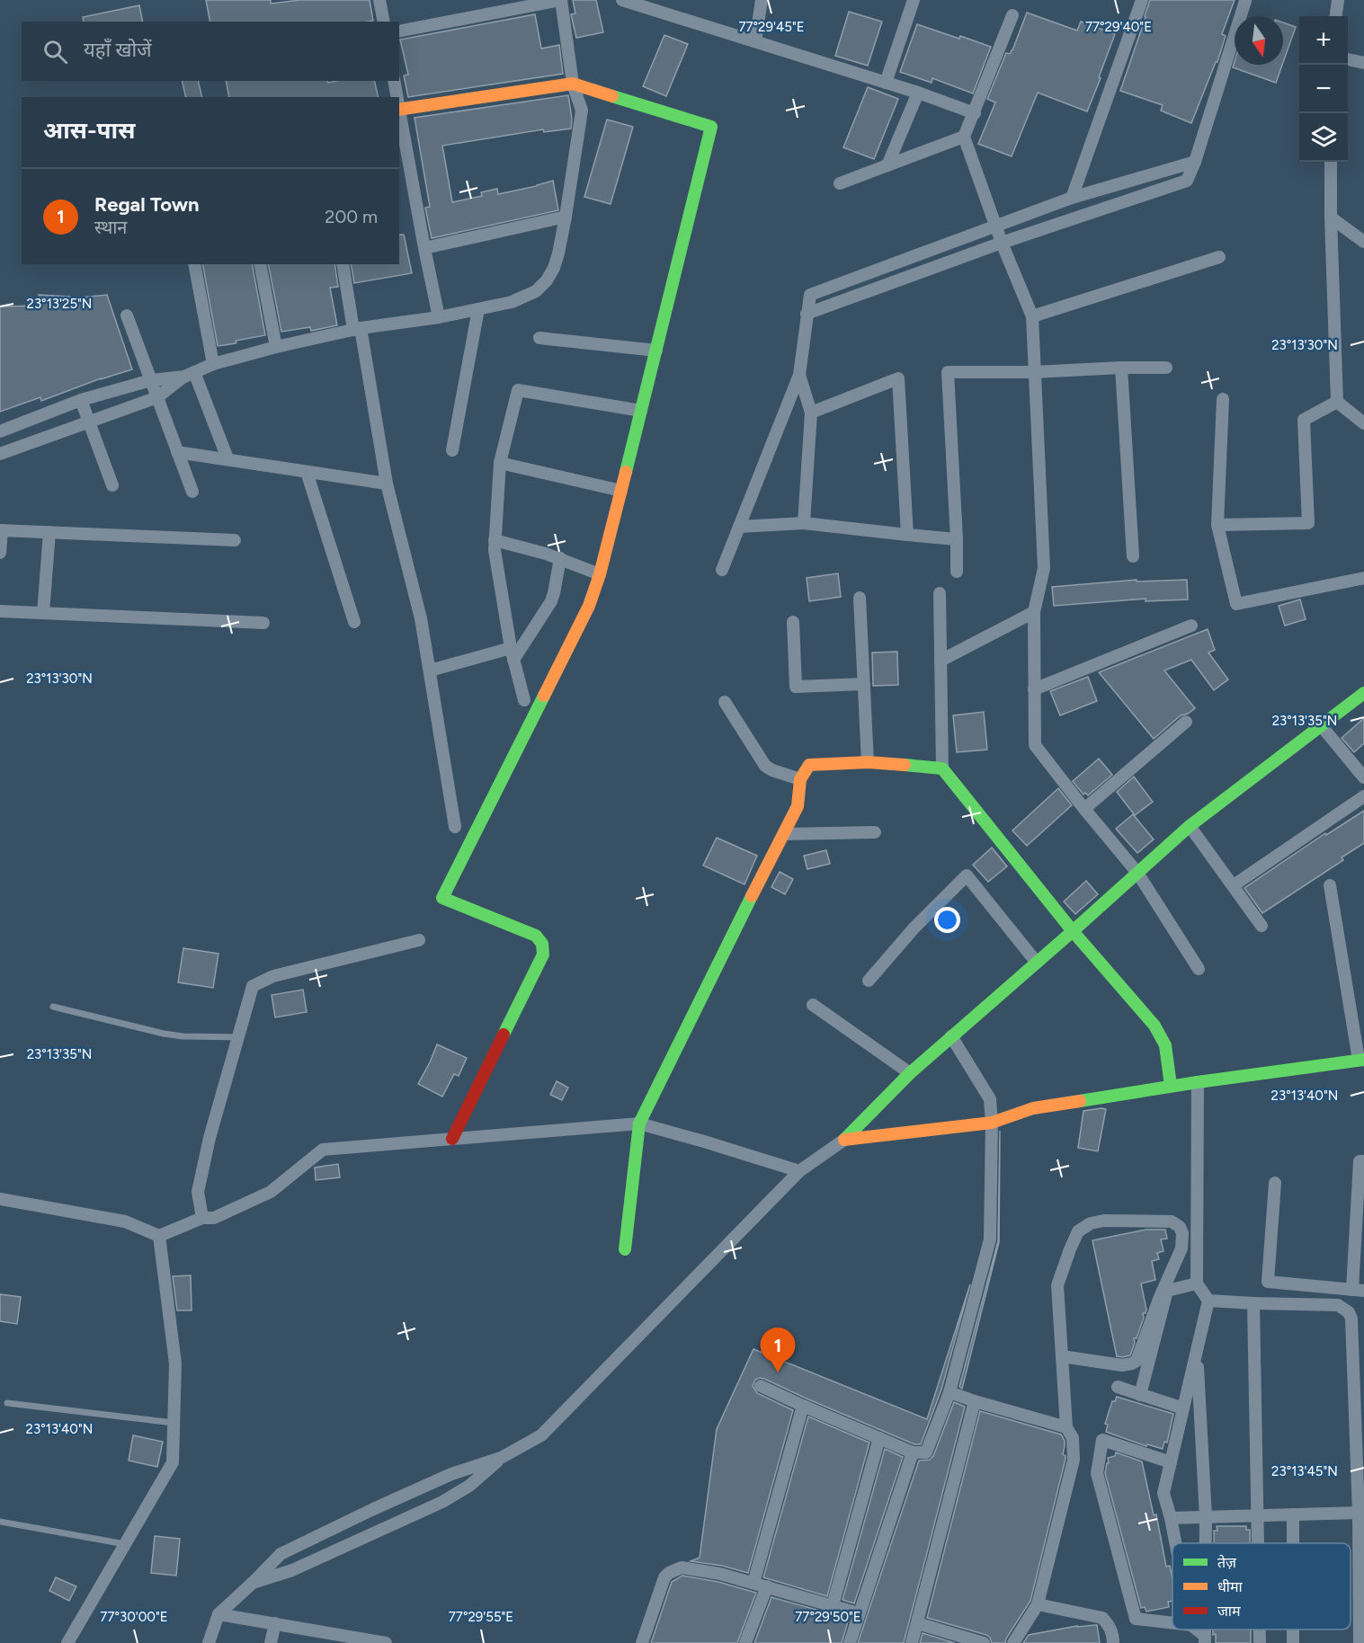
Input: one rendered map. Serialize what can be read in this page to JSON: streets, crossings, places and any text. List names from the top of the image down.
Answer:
{
  "legend": ["तेज़", "धीमा", "जाम"],
  "north": "bottom",
  "page": {
    "map_buttons": ["+", "−"],
    "search": "यहाँ खोजें",
    "heading": "आस-पास",
    "list": [
      {
        "mark": "1",
        "name": "Regal Town",
        "note": "स्थान",
        "value": "200 m"
      }
    ],
    "pins": "1"
  },
  "coordinates": [
    "77°29'40\"E",
    "77°29'45\"E",
    "23°13'25\"N",
    "23°13'30\"N",
    "23°13'35\"N",
    "23°13'40\"N",
    "23°13'45\"N",
    "77°30'00\"E",
    "77°29'55\"E",
    "77°29'50\"E"
  ]
}
